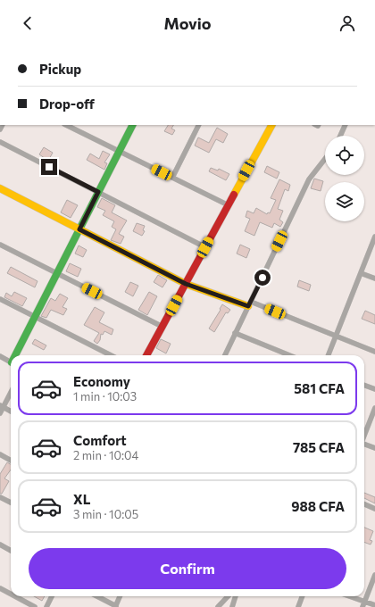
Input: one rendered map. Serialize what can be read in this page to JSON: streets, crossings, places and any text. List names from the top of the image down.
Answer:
{
  "page": {
    "header": "Movio",
    "banner": ["Pickup", "Drop-off"],
    "list": [
      {
        "name": "Economy",
        "note": "1 min · 10:03",
        "value": "581 CFA"
      },
      {
        "name": "Comfort",
        "note": "2 min · 10:04",
        "value": "785 CFA"
      },
      {
        "name": "XL",
        "note": "3 min · 10:05",
        "value": "988 CFA"
      }
    ],
    "buttons": "Confirm"
  }
}
